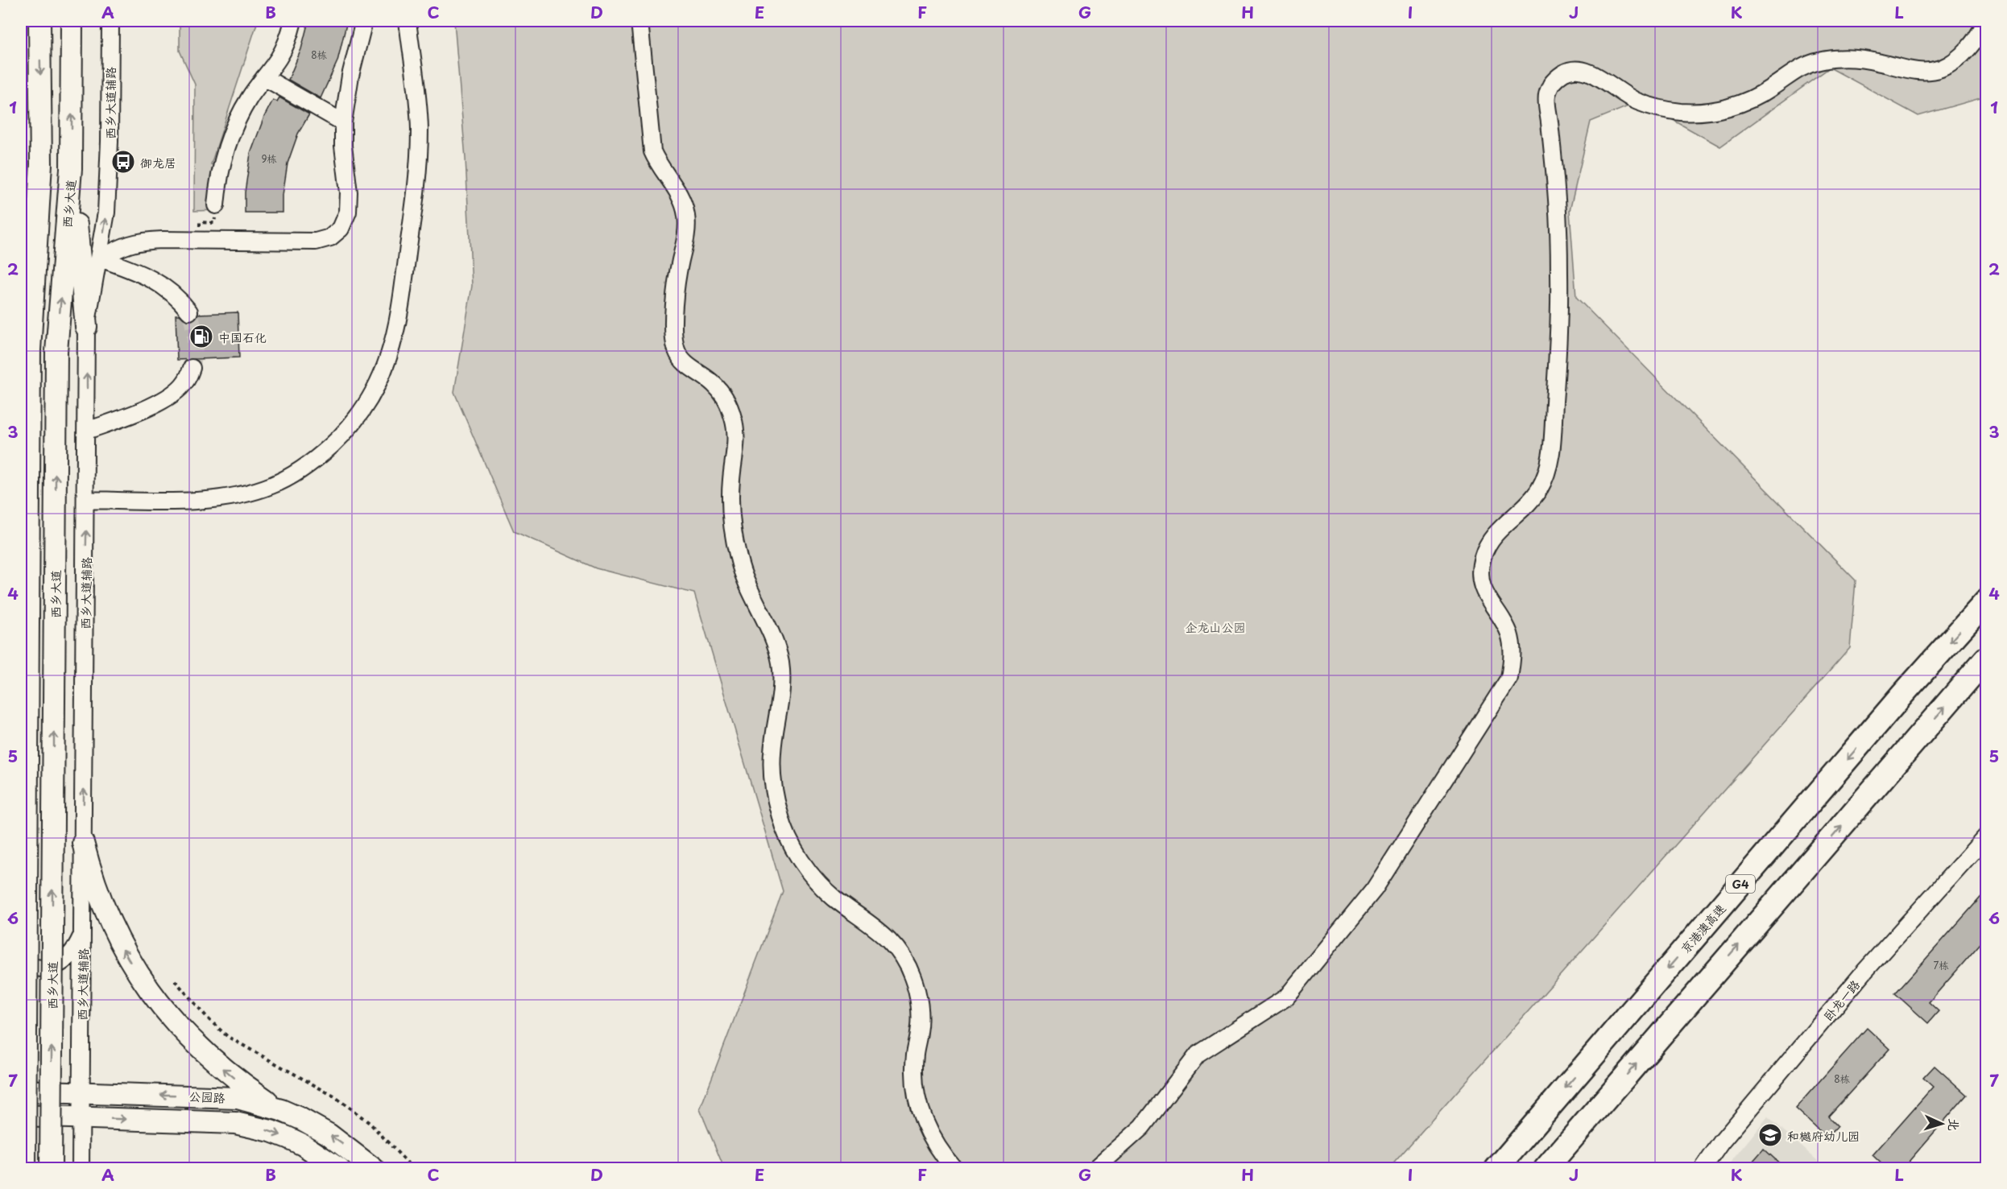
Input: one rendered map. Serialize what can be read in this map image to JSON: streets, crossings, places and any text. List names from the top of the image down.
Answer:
{
  "streets": {
    "highway": ["G4", "京港澳高速"],
    "main road": ["西乡大道", "公园路"],
    "street": ["西乡大道辅路", "卧龙一路"]
  },
  "crossings": [
    ["西乡大道辅路", "公园路"]
  ],
  "one_way": ["西乡大道辅路"],
  "parks": ["企龙山公园"],
  "places": {
    "bus stop": ["御龙居"],
    "fuel station": ["中国石化"],
    "school or university": ["和樾府幼儿园"]
  },
  "house_numbers": [
    "8栋",
    "9栋",
    "7栋",
    "8栋"
  ],
  "north": "right",
  "grid": {
    "columns": [
      "A",
      "B",
      "C",
      "D",
      "E",
      "F",
      "G",
      "H",
      "I",
      "J",
      "K",
      "L"
    ],
    "rows": [
      "1",
      "2",
      "3",
      "4",
      "5",
      "6",
      "7"
    ]
  }
}
